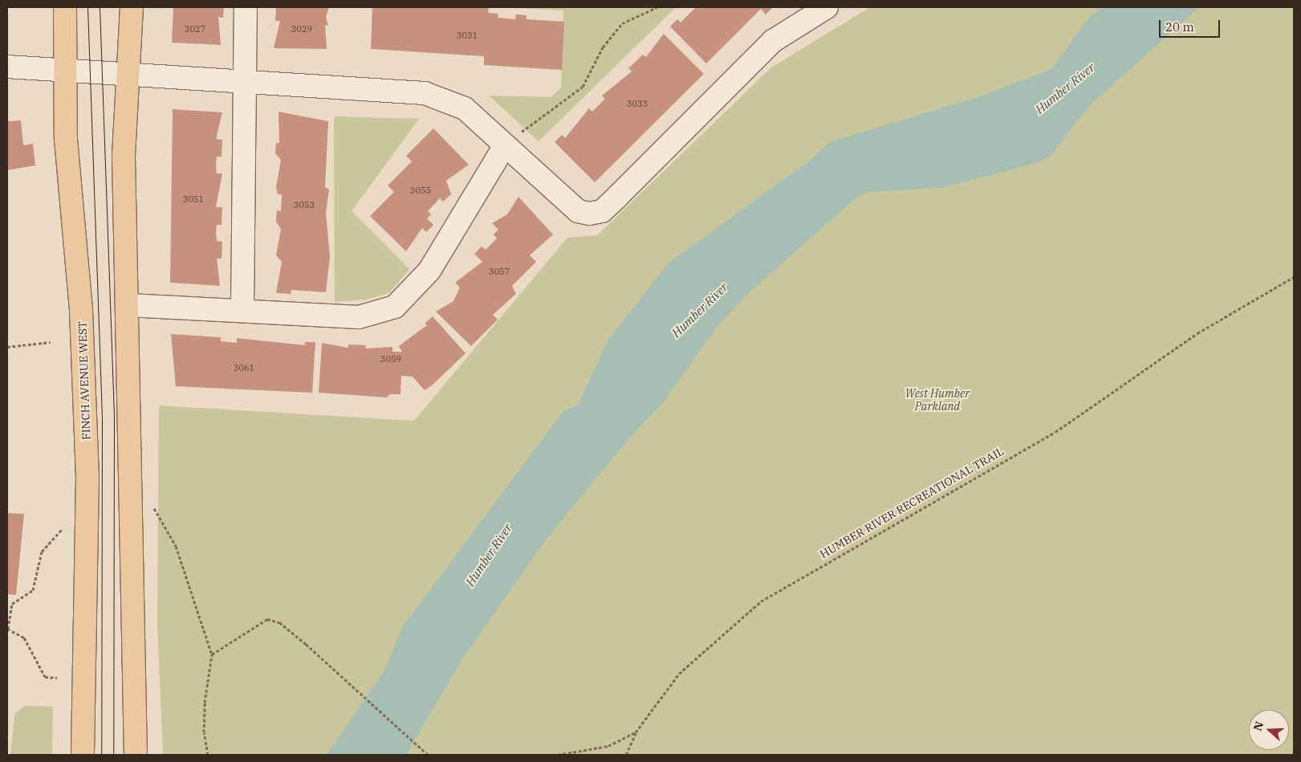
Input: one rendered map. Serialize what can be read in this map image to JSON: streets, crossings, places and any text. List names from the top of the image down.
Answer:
{
  "streets": {
    "main road": ["FINCH AVENUE WEST"],
    "path": ["HUMBER RIVER RECREATIONAL TRAIL"]
  },
  "water": ["Humber River"],
  "parks": ["West Humber Parkland"],
  "house_numbers": [
    "3027",
    "3029",
    "3031",
    "3033",
    "3055",
    "3051",
    "3053",
    "3057",
    "3059",
    "3061"
  ],
  "scale_bar": "20 m",
  "north": "left"
}
